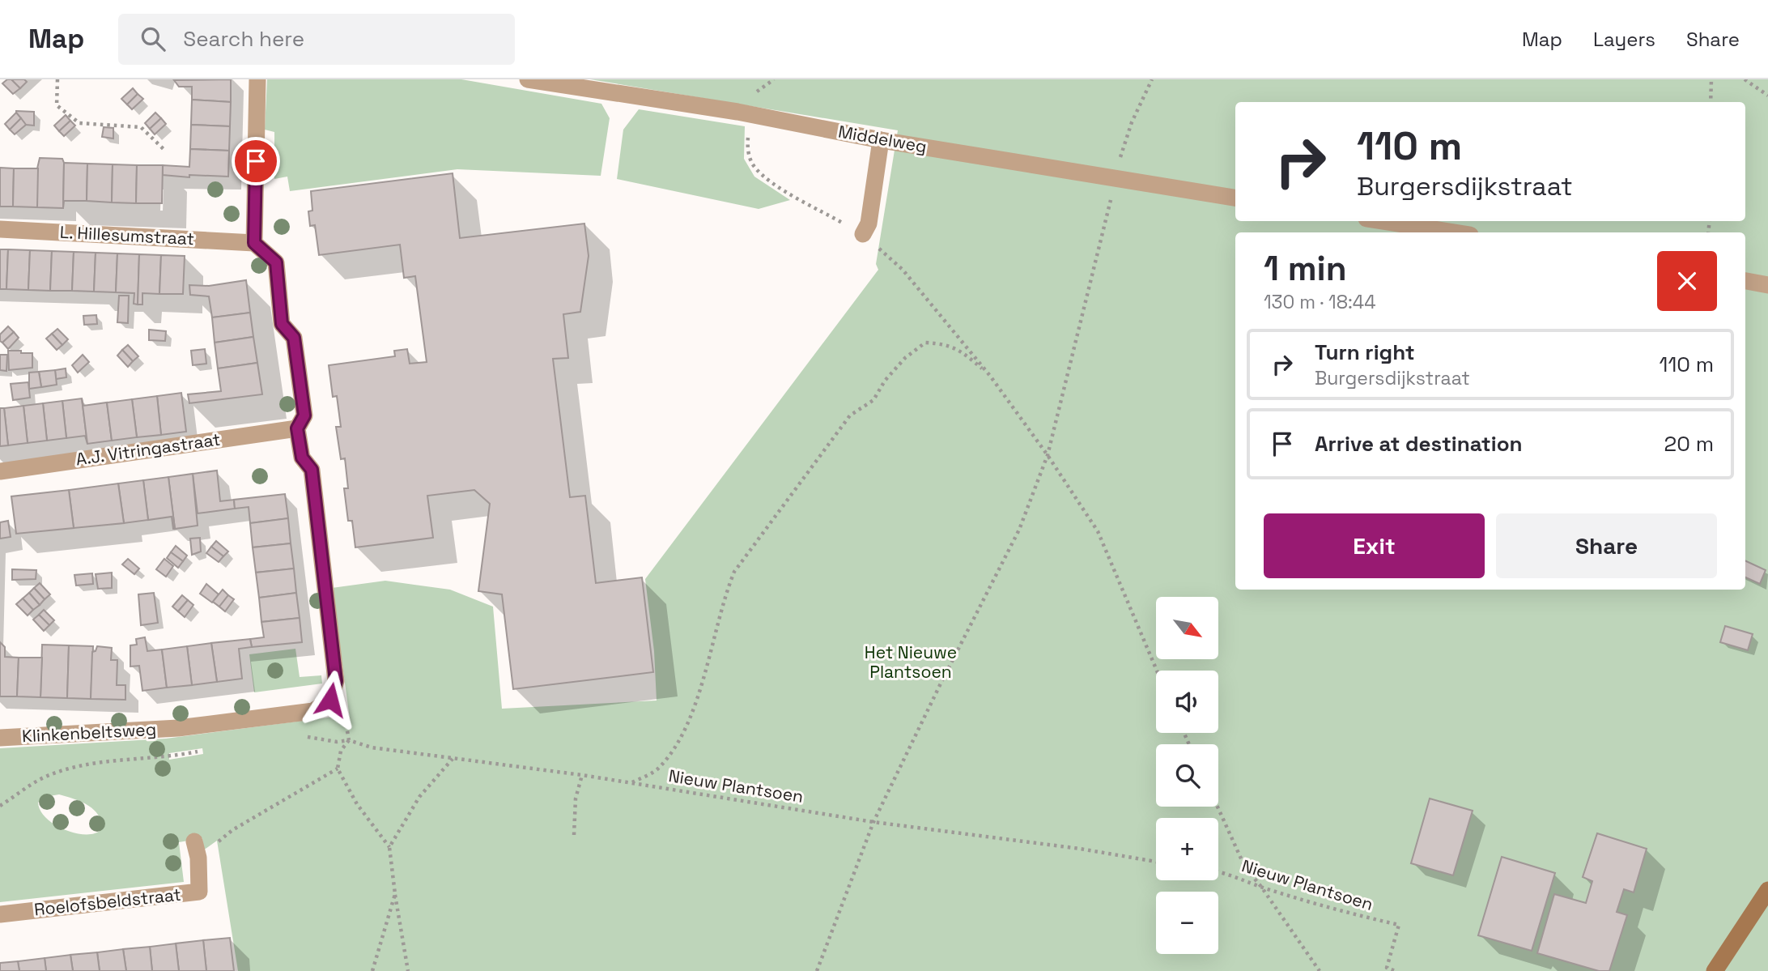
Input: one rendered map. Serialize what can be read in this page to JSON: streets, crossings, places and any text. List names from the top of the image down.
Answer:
{
  "streets": {
    "street": [
      "Middelweg",
      "L. Hillesumstraat",
      "A.J. Vitringastraat",
      "Klinkenbeltsweg",
      "Roelofsbeldstraat"
    ],
    "path": ["Nieuw Plantsoen"]
  },
  "parks": ["Het Nieuwe Plantsoen"],
  "north": "bottom right",
  "page": {
    "header": "Map",
    "search": "Search here",
    "nav": ["Map", "Layers", "Share"],
    "turn": ["110 m", "Burgersdijkstraat"],
    "heading": ["1 min", "130 m · 18:44"],
    "list": [
      {
        "name": "Turn right",
        "note": "Burgersdijkstraat",
        "value": "110 m"
      },
      {
        "name": "Arrive at destination",
        "value": "20 m"
      }
    ],
    "buttons": ["Exit", "Share"],
    "map_buttons": ["+", "−"]
  }
}
